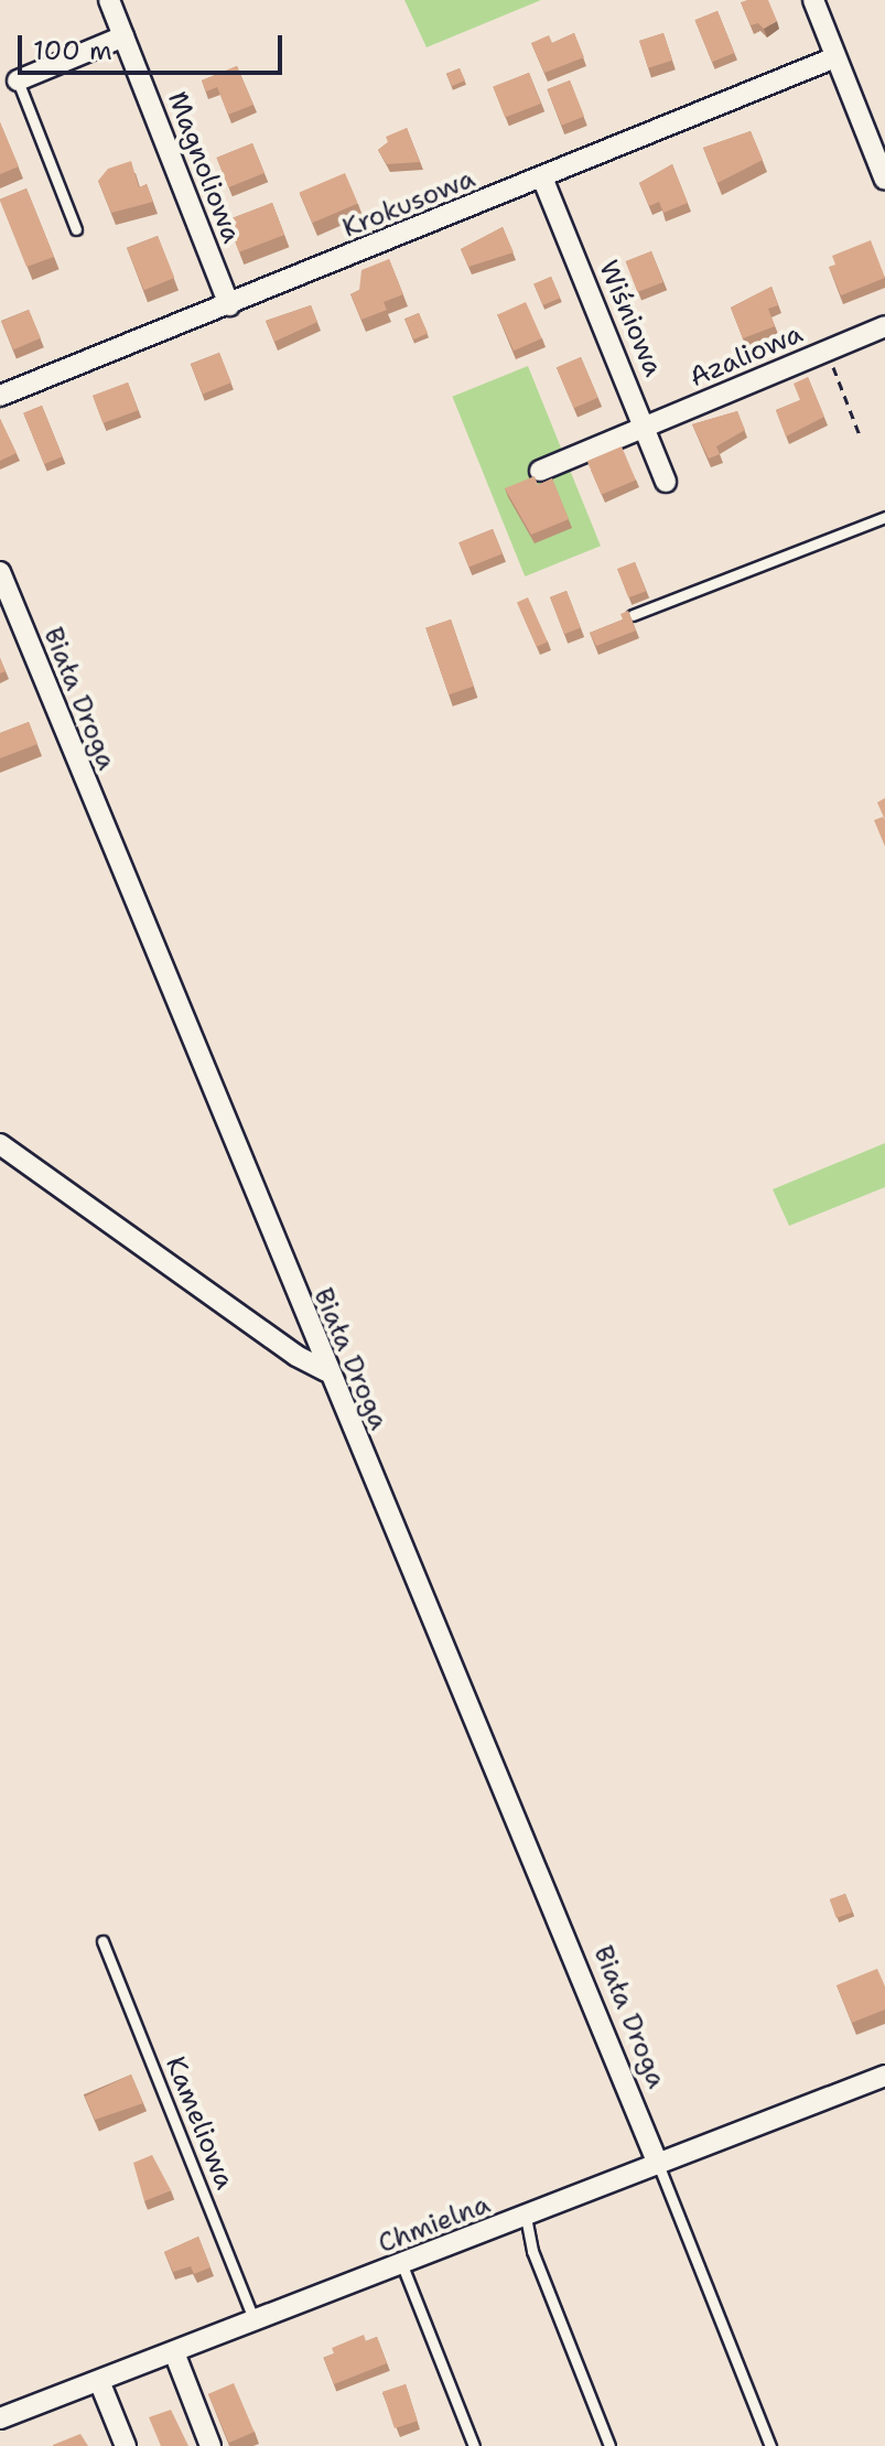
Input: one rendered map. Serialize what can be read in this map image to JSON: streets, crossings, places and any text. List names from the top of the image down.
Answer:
{
  "streets": {
    "street": [
      "Magnoliowa",
      "Krokusowa",
      "Wiśniowa",
      "Azaliowa",
      "Biała Droga",
      "Chmielna"
    ],
    "lane": ["Kameliowa"]
  },
  "crossings": [
    ["Magnoliowa", "Krokusowa"],
    ["Krokusowa", "Wiśniowa"],
    ["Wiśniowa", "Azaliowa"],
    ["Biała Droga", "Chmielna"],
    ["Kameliowa", "Chmielna"]
  ],
  "scale_bar": "100 m"
}
